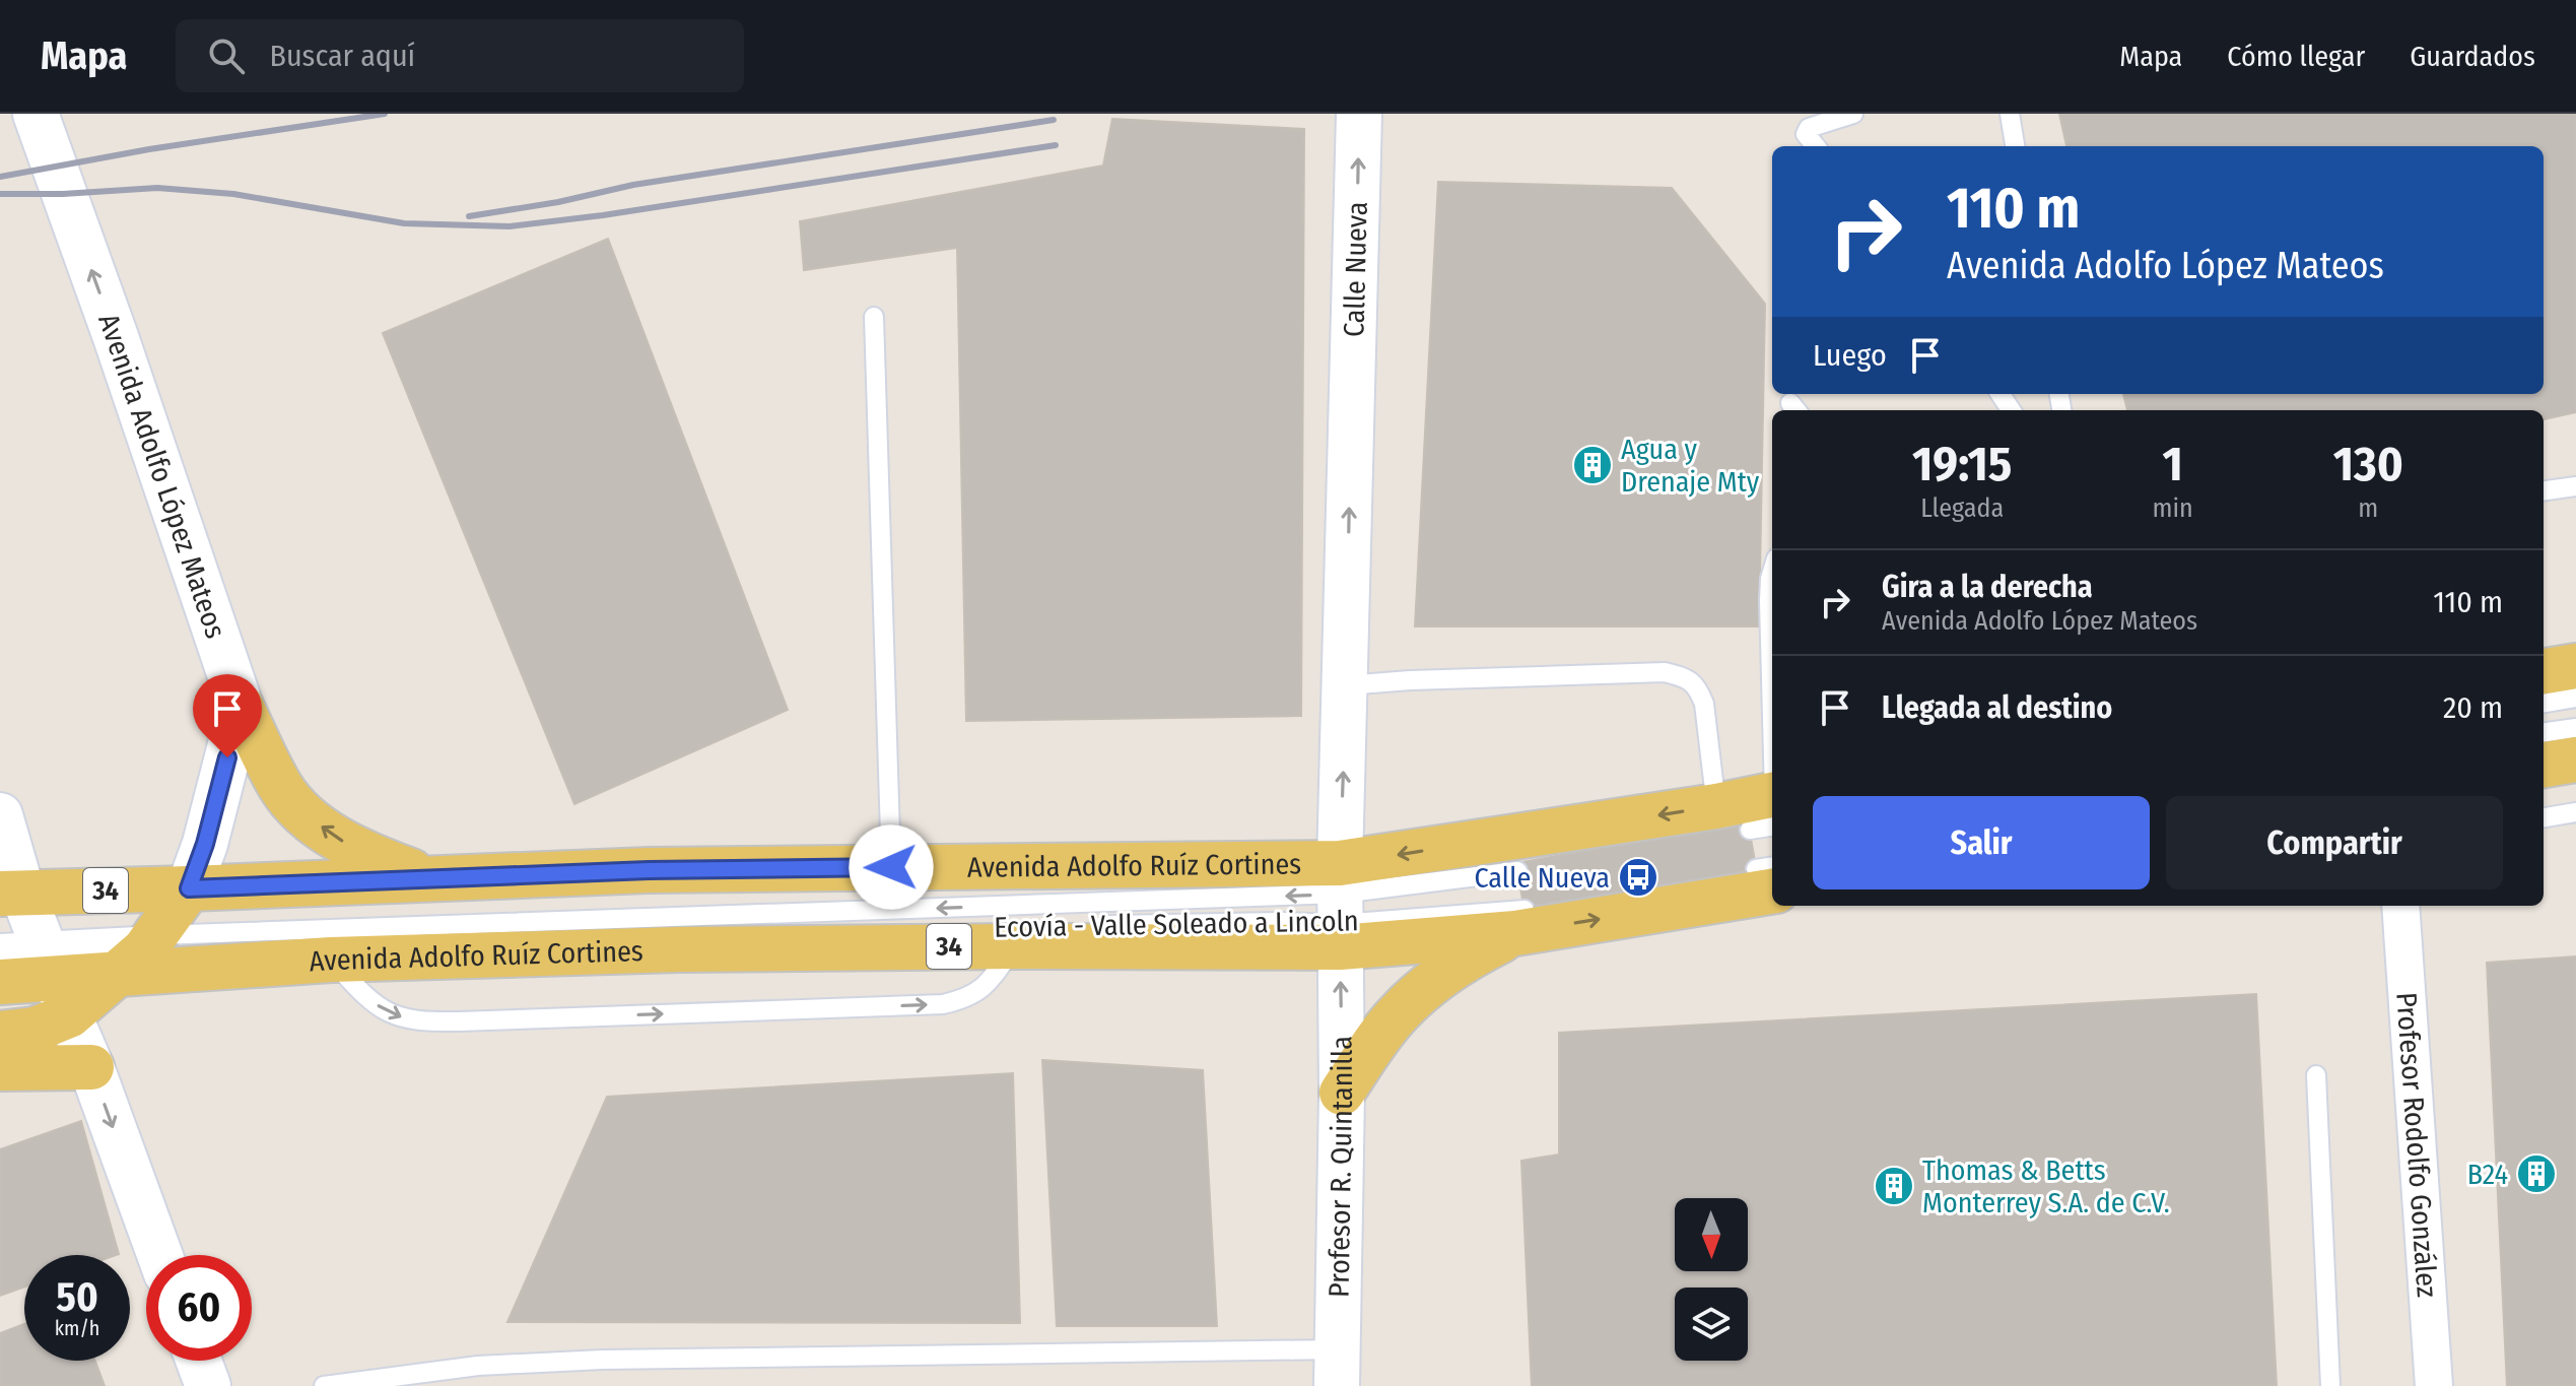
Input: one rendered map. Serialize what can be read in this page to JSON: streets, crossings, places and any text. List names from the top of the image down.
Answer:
{
  "streets": {
    "main road": ["Avenida Adolfo Ruíz Cortines", "34"],
    "street": [
      "Calle Nueva",
      "Avenida Adolfo López Mateos",
      "Profesor Rodolfo González",
      "Profesor R. Quintanilla"
    ],
    "lane": ["Ecovía - Valle Soleado a Lincoln"]
  },
  "crossings": [
    ["Calle Nueva", "Avenida Adolfo Ruíz Cortines"],
    ["Calle Nueva", "Ecovía - Valle Soleado a Lincoln"],
    ["Calle Nueva", "Profesor R. Quintanilla"],
    ["Avenida Adolfo Ruíz Cortines", "Ecovía - Valle Soleado a Lincoln"],
    ["Avenida Adolfo Ruíz Cortines", "Profesor R. Quintanilla"],
    ["Ecovía - Valle Soleado a Lincoln", "Profesor R. Quintanilla"]
  ],
  "one_way": ["Calle Nueva", "Avenida Adolfo López Mateos", "Profesor R. Quintanilla"],
  "places": {
    "building": ["Agua y Drenaje Mty", "B24", "Thomas & Betts Monterrey S.A. de C.V."],
    "bus stop": ["Calle Nueva"]
  },
  "north": "bottom",
  "page": {
    "header": "Mapa",
    "search": "Buscar aquí",
    "nav": ["Mapa", "Cómo llegar", "Guardados"],
    "turn": ["110 m", "Avenida Adolfo López Mateos"],
    "then": "Luego",
    "eta": [
      "19:15",
      "Llegada",
      "1",
      "min",
      "130",
      "m"
    ],
    "list": [
      {
        "name": "Gira a la derecha",
        "note": "Avenida Adolfo López Mateos",
        "value": "110 m"
      },
      {
        "name": "Llegada al destino",
        "value": "20 m"
      }
    ],
    "buttons": ["Salir", "Compartir"],
    "speed": "50 km/h",
    "limit": "60"
  }
}
